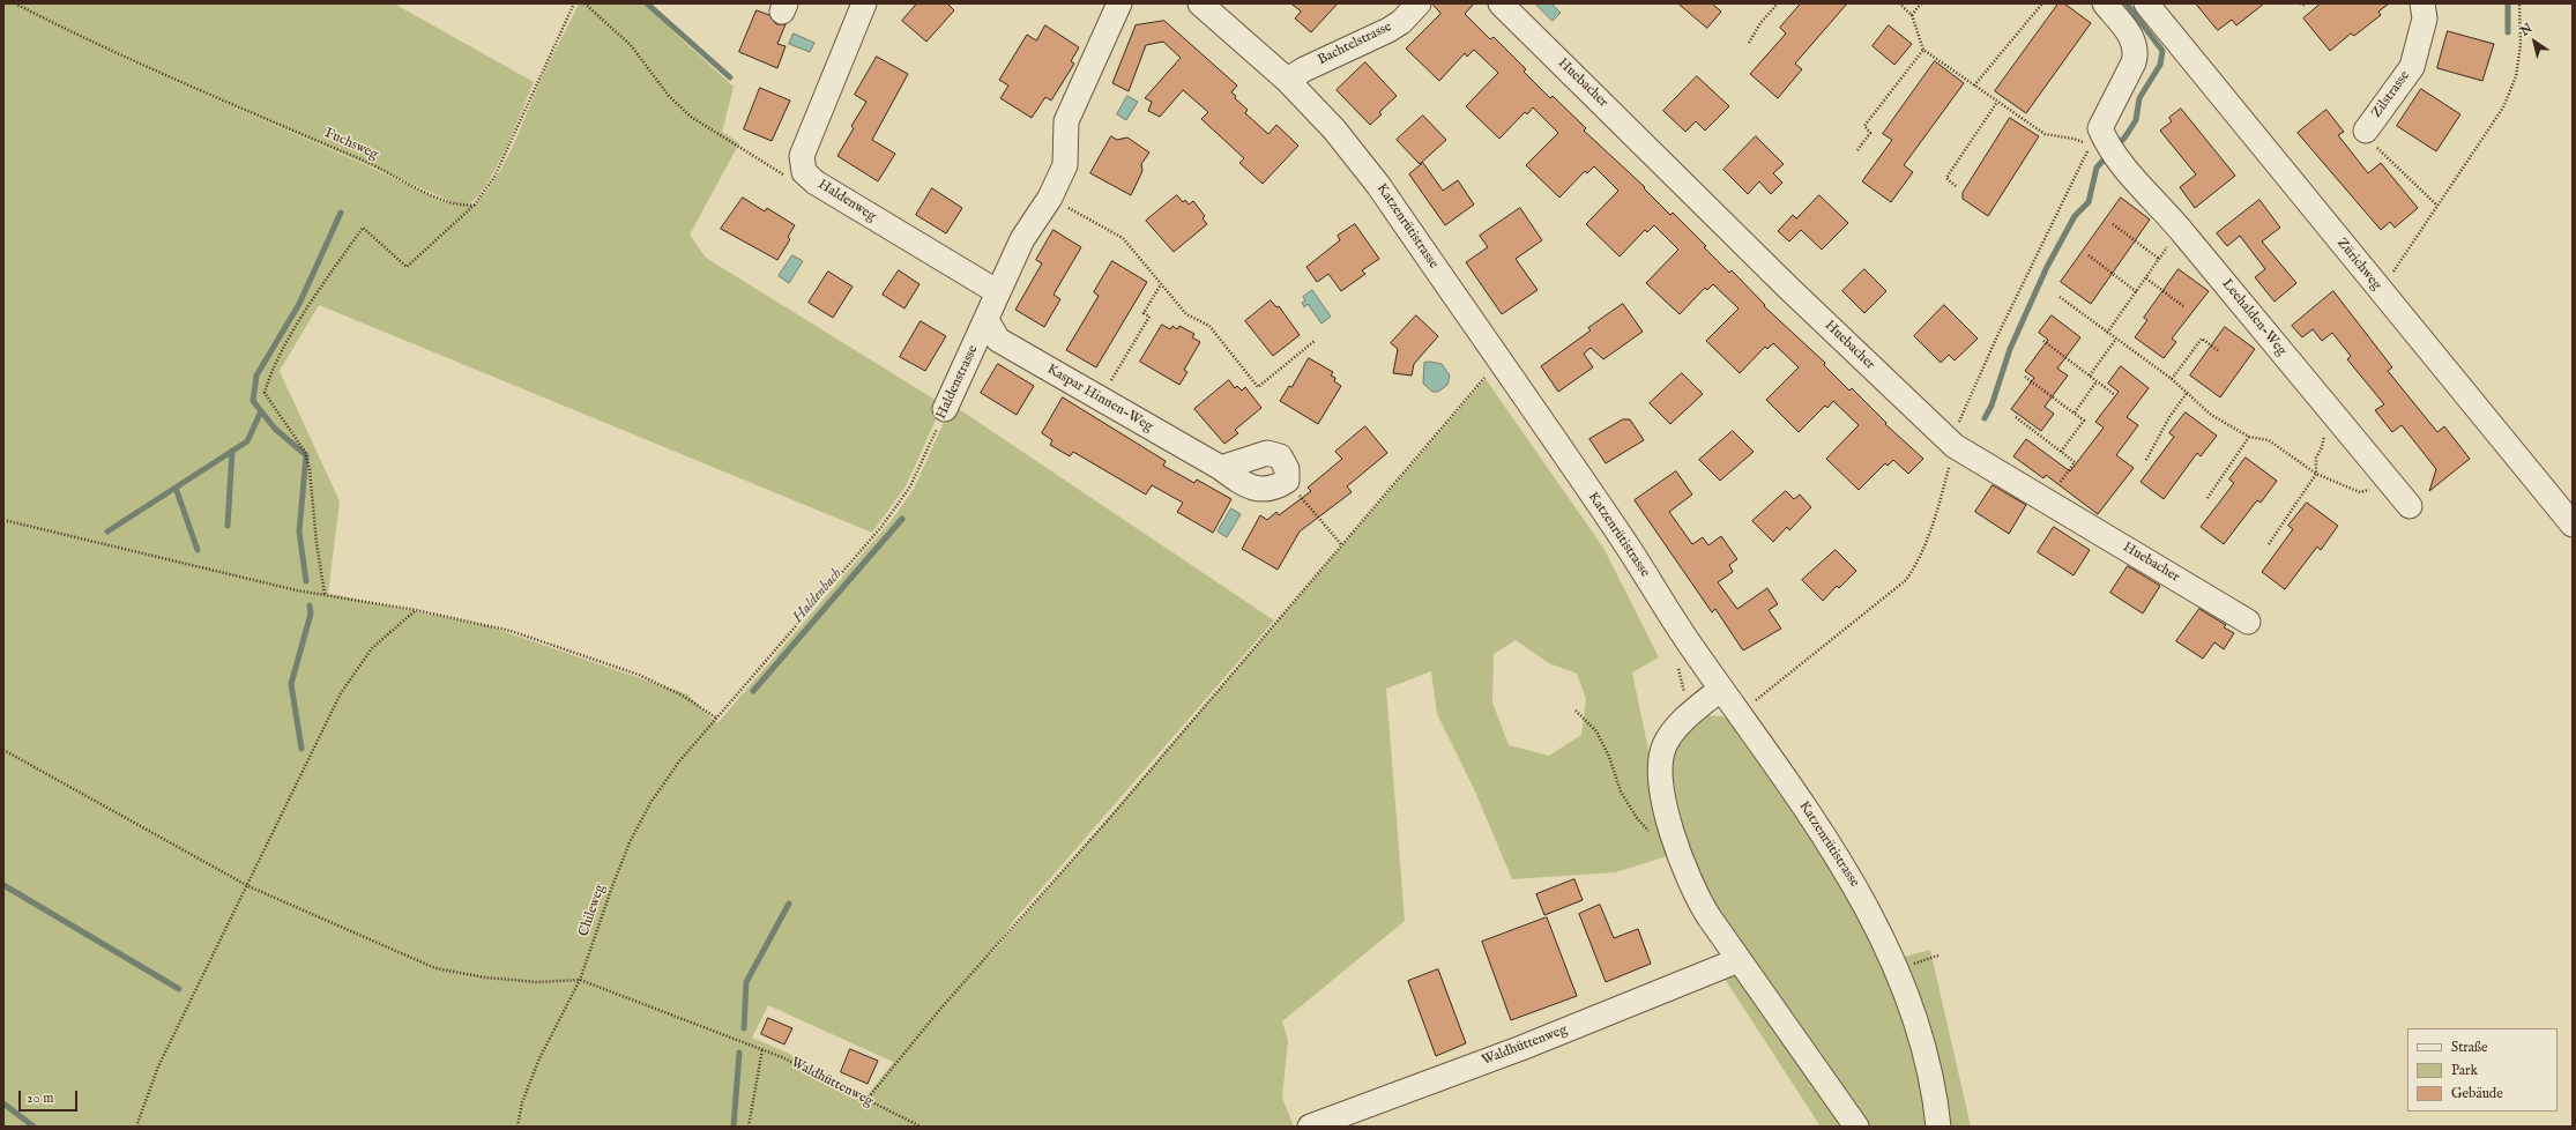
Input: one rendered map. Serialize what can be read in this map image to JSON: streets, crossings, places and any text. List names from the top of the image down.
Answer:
{
  "streets": {
    "street": [
      "Bachtelstrasse",
      "Huebacher",
      "Zilstrasse",
      "Haldenweg",
      "Katzenrütistrasse",
      "Zürichweg",
      "Leehalden-Weg",
      "Haldenstrasse",
      "Kaspar Hinnen-Weg",
      "Waldhüttenweg"
    ],
    "path": ["Fuchsweg", "Chileweg"]
  },
  "crossings": [
    ["Bachtelstrasse", "Katzenrütistrasse"],
    ["Haldenweg", "Haldenstrasse"],
    ["Haldenstrasse", "Kaspar Hinnen-Weg"],
    ["Haldenstrasse", "Chileweg"],
    ["Chileweg", "Waldhüttenweg"]
  ],
  "water": ["Haldenbach"],
  "legend": ["Straße", "Park", "Gebäude"],
  "scale_bar": "20 m",
  "north": "top left"
}
